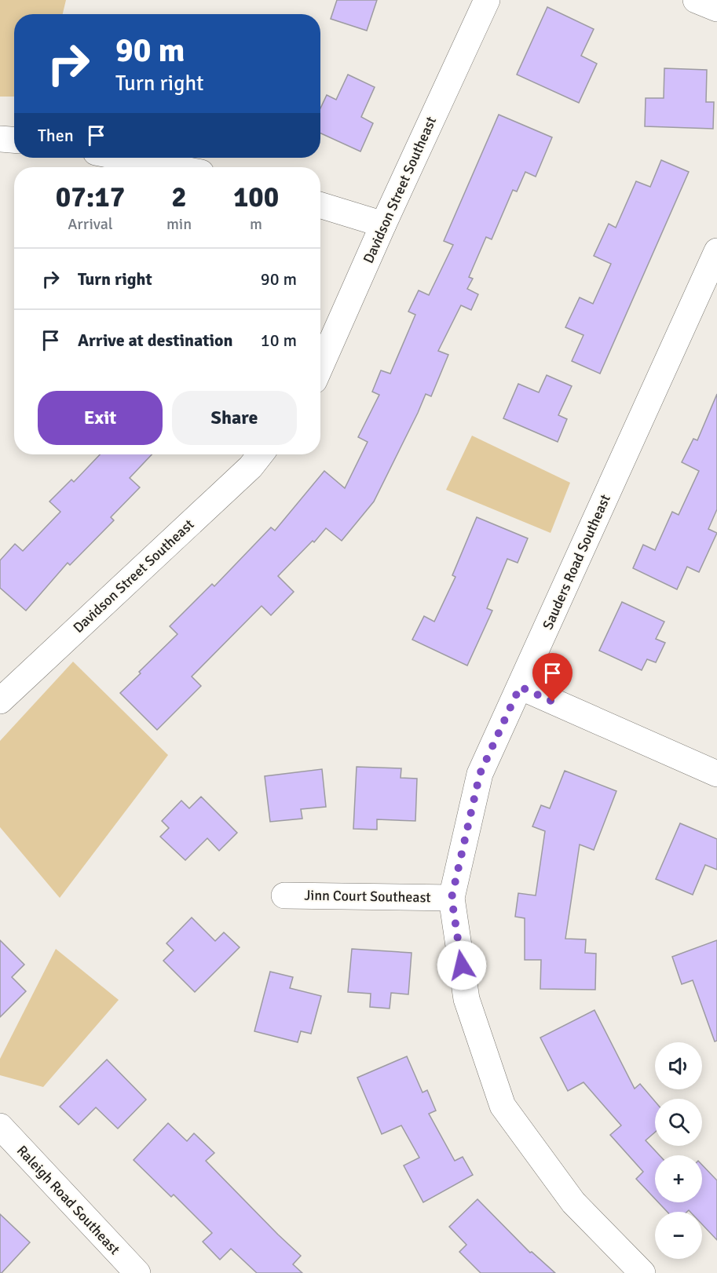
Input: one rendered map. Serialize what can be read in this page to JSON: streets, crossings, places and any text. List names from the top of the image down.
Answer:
{
  "streets": {
    "street": [
      "Davidson Street Southeast",
      "Sauders Road Southeast",
      "Jinn Court Southeast",
      "Raleigh Road Southeast"
    ]
  },
  "crossings": [
    ["Sauders Road Southeast", "Jinn Court Southeast"]
  ],
  "page": {
    "turn": ["90 m", "Turn right"],
    "then": "Then",
    "eta": [
      "07:17",
      "Arrival",
      "2",
      "min",
      "100",
      "m"
    ],
    "list": [
      {
        "name": "Turn right",
        "value": "90 m"
      },
      {
        "name": "Arrive at destination",
        "value": "10 m"
      }
    ],
    "buttons": ["Exit", "Share"],
    "map_buttons": ["+", "−"]
  }
}
